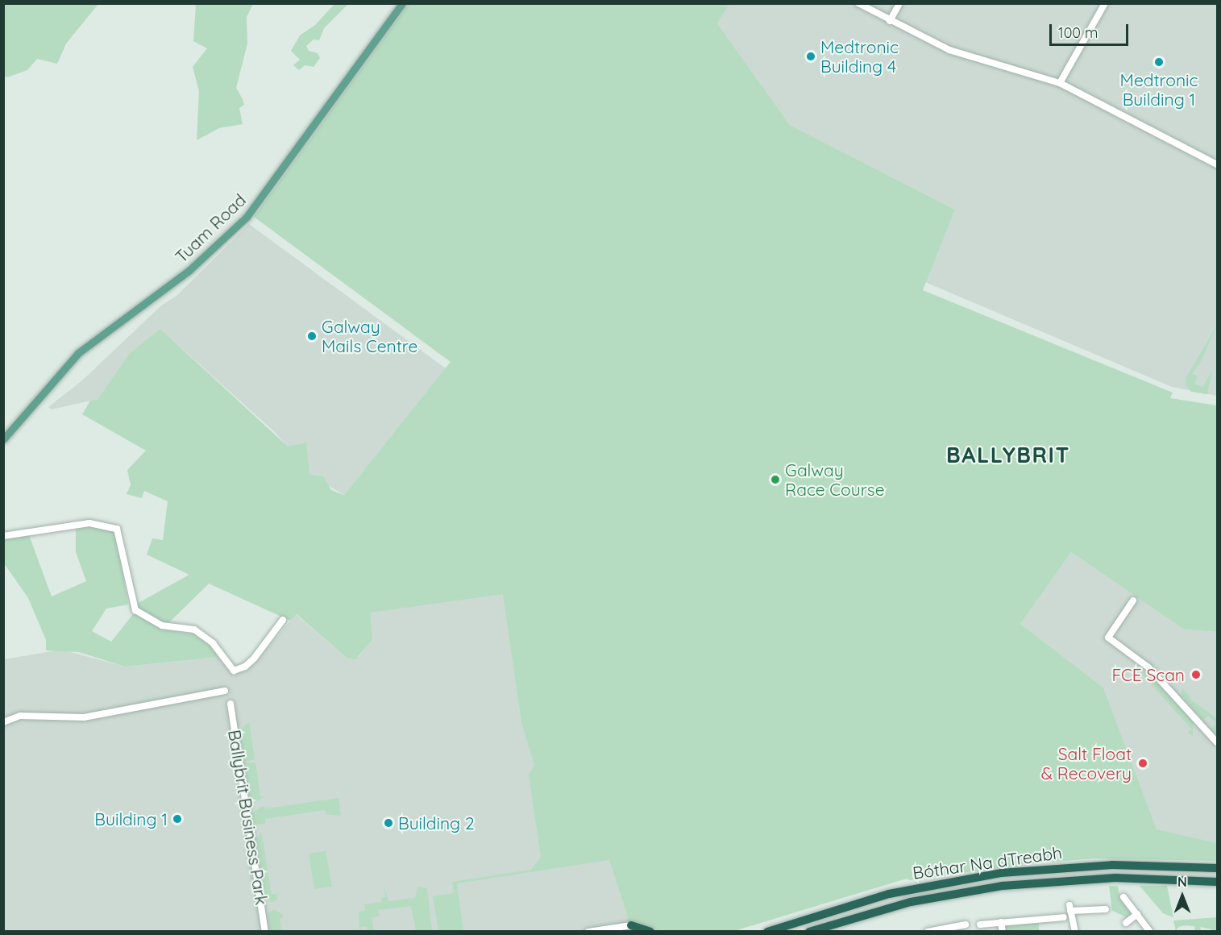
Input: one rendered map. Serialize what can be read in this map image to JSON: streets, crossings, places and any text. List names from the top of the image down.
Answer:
{
  "streets": {
    "highway": ["Bóthar Na dTreabh"],
    "main road": ["Tuam Road"],
    "street": ["Ballybrit Business Park"]
  },
  "districts": ["BALLYBRIT"],
  "places": [
    "Medtronic Building 4",
    "Medtronic Building 1",
    "Galway Mails Centre",
    "Galway Race Course",
    "FCE Scan",
    "Salt Float & Recovery",
    "Building 1",
    "Building 2"
  ],
  "scale_bar": "100 m",
  "north": "top"
}
